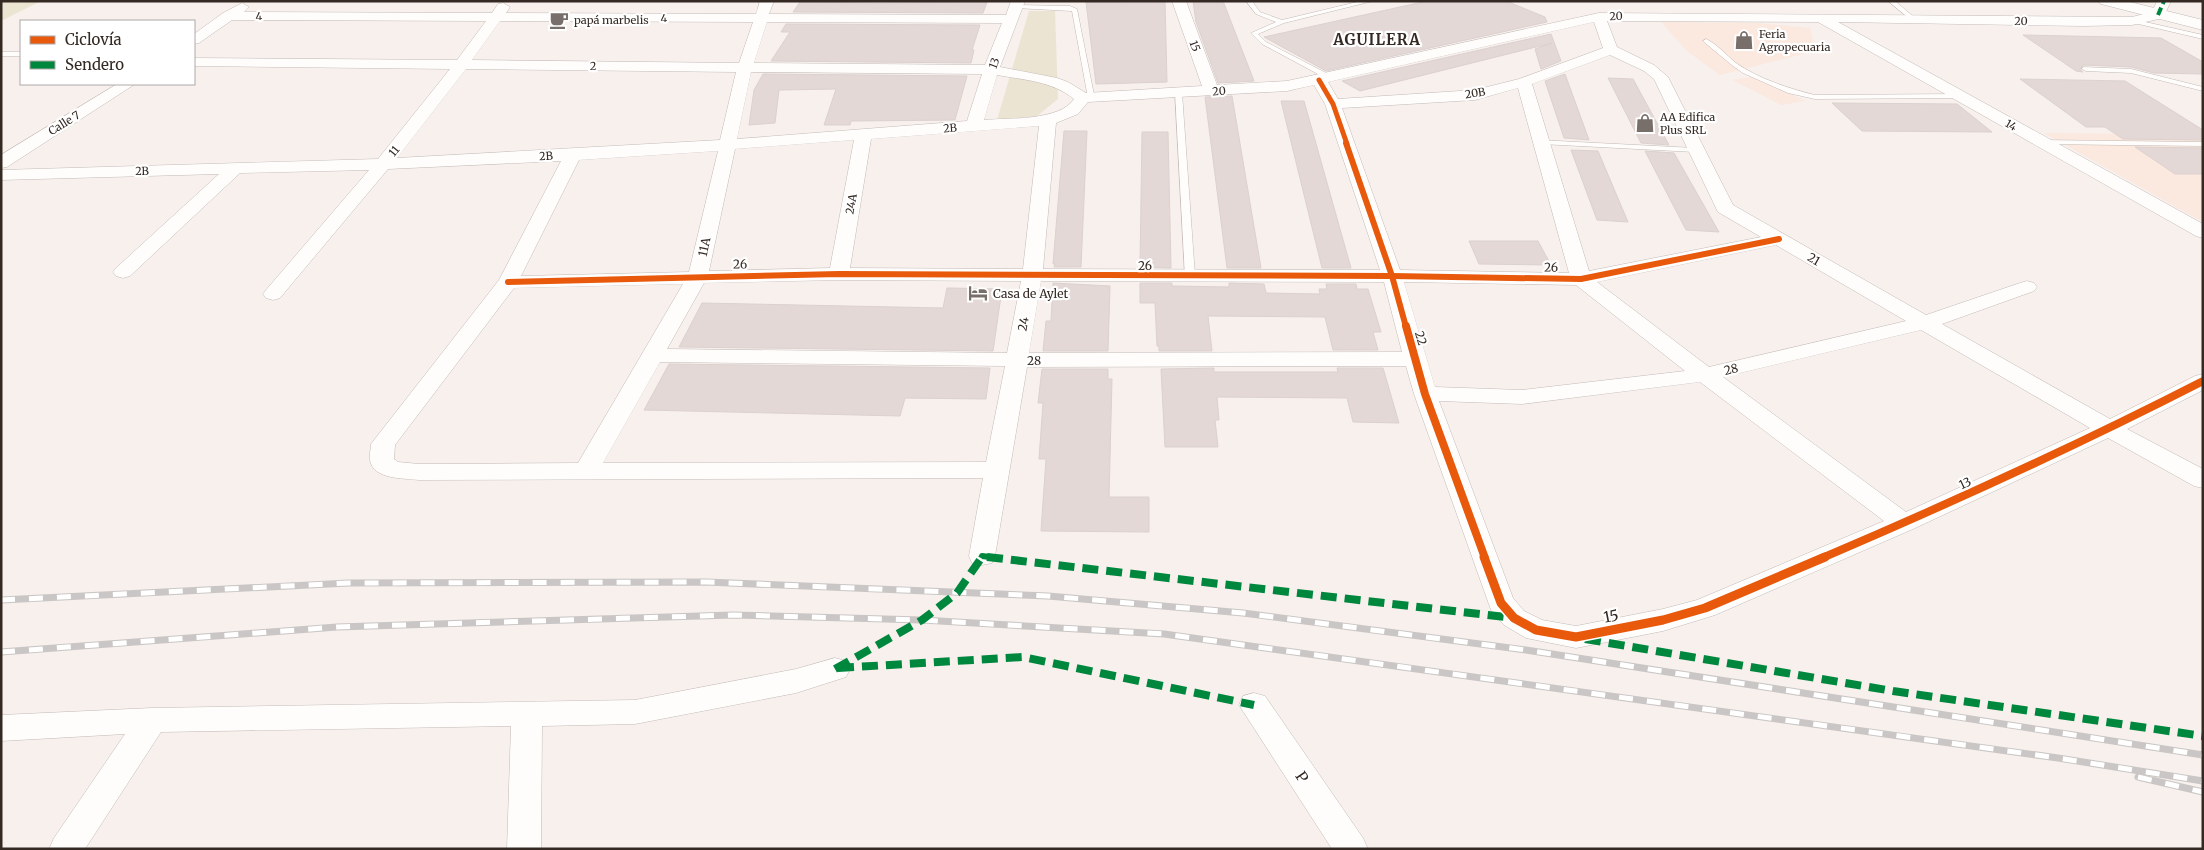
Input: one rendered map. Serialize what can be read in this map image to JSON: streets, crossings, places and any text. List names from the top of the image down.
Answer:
{
  "streets": {
    "street": [
      "4",
      "20",
      "15",
      "13",
      "2",
      "20B",
      "Calle 7",
      "14",
      "2B",
      "11",
      "24A",
      "11A",
      "21",
      "26",
      "24",
      "22",
      "28",
      "P"
    ]
  },
  "crossings": [
    ["4", "13"],
    ["4", "11"],
    ["4", "11A"],
    ["20", "15"],
    ["20", "2"],
    ["20", "14"],
    ["20", "2B"],
    ["20", "22"],
    ["15", "13"],
    ["15", "22"],
    ["13", "2"],
    ["13", "2B"],
    ["13", "21"],
    ["2", "2B"],
    ["2", "11"],
    ["2", "11A"],
    ["20B", "21"],
    ["20B", "22"],
    ["2B", "11"],
    ["2B", "24A"],
    ["2B", "11A"],
    ["2B", "24"],
    ["24A", "26"],
    ["11A", "26"],
    ["11A", "28"],
    ["21", "26"],
    ["21", "28"],
    ["26", "24"],
    ["26", "22"],
    ["24", "28"],
    ["22", "28"]
  ],
  "districts": ["AGUILERA"],
  "places": {
    "cafe": ["papá marbelis"],
    "shop": ["Feria Agropecuaria", "AA Edifica Plus SRL"],
    "hotel": ["Casa de Aylet"]
  },
  "legend": ["Ciclovía", "Sendero"]
}
